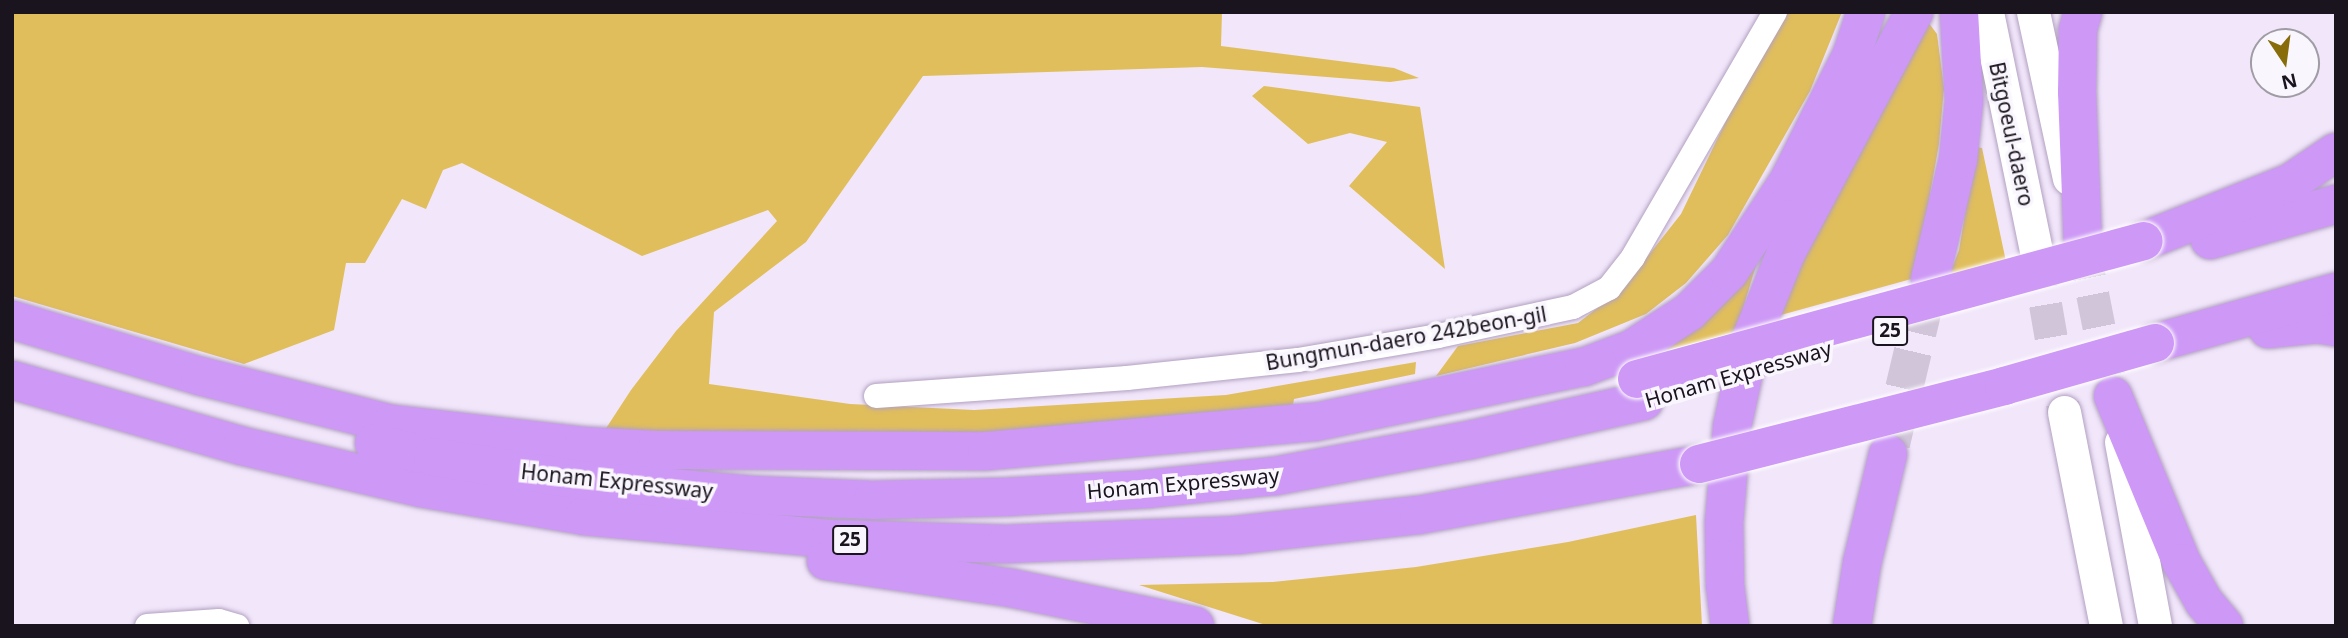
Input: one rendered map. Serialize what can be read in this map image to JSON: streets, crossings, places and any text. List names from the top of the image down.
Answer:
{
  "streets": {
    "highway": ["25", "Honam Expressway"],
    "main road": ["Bitgoeul-daero"],
    "street": ["Bungmun-daero 242beon-gil"]
  },
  "north": "bottom"
}
